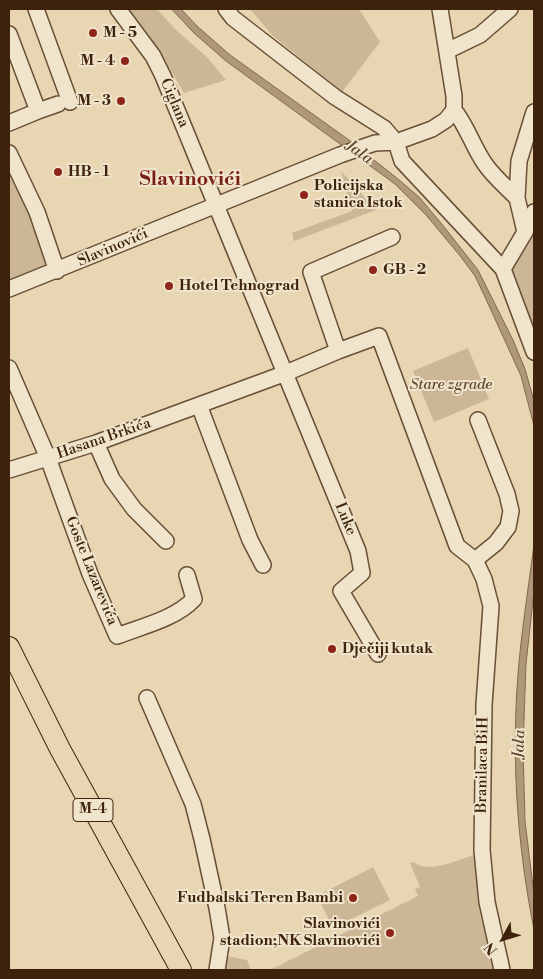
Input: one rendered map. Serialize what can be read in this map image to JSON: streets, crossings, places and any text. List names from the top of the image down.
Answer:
{
  "streets": {
    "main road": ["M-4"],
    "street": [
      "Ciglana",
      "Slavinovići",
      "Hasana Brkića",
      "Luke",
      "Goste Lazarevića",
      "Branilaca BiH"
    ]
  },
  "crossings": [
    ["Ciglana", "Slavinovići"],
    ["Hasana Brkića", "Luke"],
    ["Hasana Brkića", "Goste Lazarevića"],
    ["Hasana Brkića", "Branilaca BiH"]
  ],
  "districts": ["Slavinovići"],
  "water": ["Jala"],
  "parks": ["Stare zgrade"],
  "places": [
    "M - 5",
    "M - 4",
    "M - 3",
    "HB - 1",
    "Policijska stanica Istok",
    "GB - 2",
    "Hotel Tehnograd",
    "Dječiji kutak",
    "Fudbalski Teren Bambi",
    "Slavinovići stadion;NK Slavinovići"
  ],
  "north": "bottom left"
}
